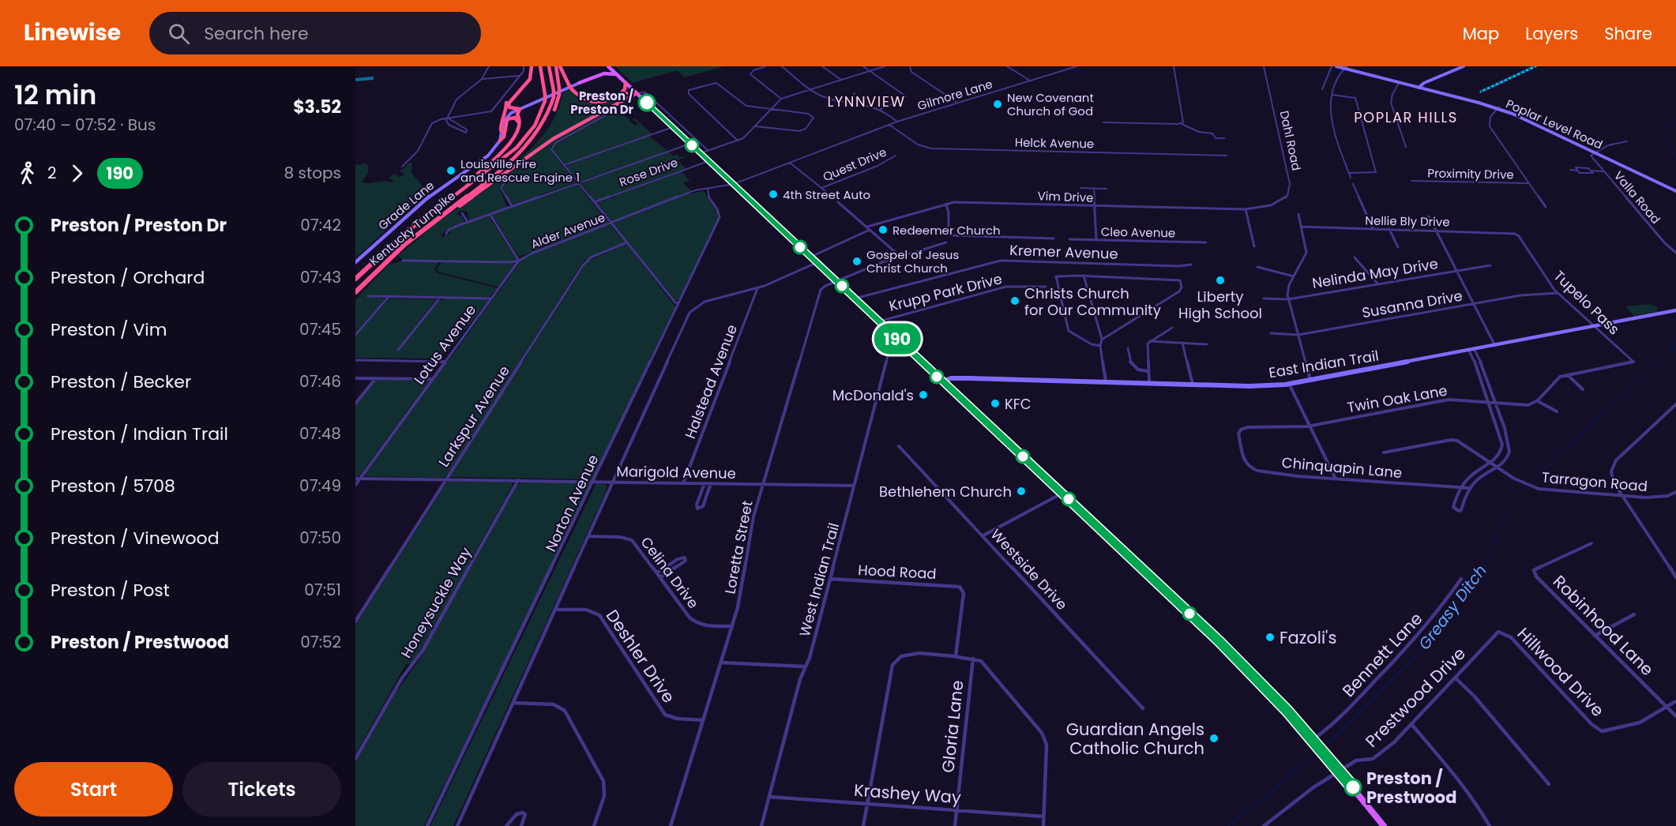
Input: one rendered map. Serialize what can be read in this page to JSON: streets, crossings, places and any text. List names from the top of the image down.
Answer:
{
  "streets": {
    "highway": ["Kentucky Turnpike"],
    "main road": ["Poplar Level Road", "Grade Lane", "East Indian Trail"],
    "street": [
      "Gilmore Lane",
      "Dahl Road",
      "Helck Avenue",
      "Quest Drive",
      "Rose Drive",
      "Proximity Drive",
      "Vim Drive",
      "Valla Road",
      "Nellie Bly Drive",
      "Alder Avenue",
      "Cleo Avenue",
      "Kremer Avenue",
      "Nelinda May Drive",
      "Krupp Park Drive",
      "Tupelo Pass",
      "Susanna Drive",
      "Lotus Avenue",
      "Halstead Avenue",
      "Twin Oak Lane",
      "Larkspur Avenue",
      "Chinquapin Lane",
      "Marigold Avenue",
      "Tarragon Road",
      "Norton Avenue",
      "Loretta Street",
      "Westside Drive",
      "Hood Road",
      "Celina Drive",
      "West Indian Trail",
      "Honeysuckle Way",
      "Robinhood Lane",
      "Bennett Lane",
      "Deshler Drive",
      "Hillwood Drive",
      "Prestwood Drive",
      "Gloria Lane",
      "Krashey Way"
    ]
  },
  "crossings": [
    ["Gilmore Lane", "Helck Avenue"],
    ["Gilmore Lane", "Alder Avenue"],
    ["Poplar Level Road", "Valla Road"],
    ["Dahl Road", "Vim Drive"],
    ["Nellie Bly Drive", "Tupelo Pass"],
    ["Alder Avenue", "Lotus Avenue"],
    ["Alder Avenue", "Norton Avenue"],
    ["Tupelo Pass", "Susanna Drive"],
    ["Tupelo Pass", "East Indian Trail"],
    ["Lotus Avenue", "Marigold Avenue"],
    ["Halstead Avenue", "Marigold Avenue"],
    ["Halstead Avenue", "Norton Avenue"],
    ["Twin Oak Lane", "Chinquapin Lane"],
    ["Larkspur Avenue", "Marigold Avenue"],
    ["Marigold Avenue", "Norton Avenue"],
    ["Marigold Avenue", "Loretta Street"],
    ["Marigold Avenue", "West Indian Trail"],
    ["Marigold Avenue", "Honeysuckle Way"],
    ["Norton Avenue", "Celina Drive"],
    ["Norton Avenue", "Deshler Drive"],
    ["Loretta Street", "Celina Drive"],
    ["Loretta Street", "Deshler Drive"],
    ["Hood Road", "West Indian Trail"],
    ["West Indian Trail", "Krashey Way"],
    ["Robinhood Lane", "Hillwood Drive"],
    ["Hillwood Drive", "Prestwood Drive"],
    ["Gloria Lane", "Krashey Way"]
  ],
  "districts": ["LYNNVIEW", "POPLAR HILLS"],
  "water": ["Greasy Ditch"],
  "places": [
    "Preston / Preston Dr",
    "New Covenant Church of God",
    "Louisville Fire and Rescue Engine 1",
    "4th Street Auto",
    "Redeemer Church",
    "Gospel of Jesus Christ Church",
    "Liberty High School",
    "Christs Church for Our Community",
    "McDonald's",
    "KFC",
    "Bethlehem Church",
    "Fazoli's",
    "Guardian Angels Catholic Church",
    "Preston / Prestwood"
  ],
  "lines": ["bus line 190"],
  "page": {
    "header": "Linewise",
    "search": "Search here",
    "nav": ["Map", "Layers", "Share"],
    "heading": ["12 min", "07:40 – 07:52 · Bus", "$3.52"],
    "on_map": "190",
    "legs": ["2", "190", "8 stops"],
    "list": [
      {
        "name": "Preston / Preston Dr",
        "value": "07:42"
      },
      {
        "name": "Preston / Orchard",
        "value": "07:43"
      },
      {
        "name": "Preston / Vim",
        "value": "07:45"
      },
      {
        "name": "Preston / Becker",
        "value": "07:46"
      },
      {
        "name": "Preston / Indian Trail",
        "value": "07:48"
      },
      {
        "name": "Preston / 5708",
        "value": "07:49"
      },
      {
        "name": "Preston / Vinewood",
        "value": "07:50"
      },
      {
        "name": "Preston / Post",
        "value": "07:51"
      },
      {
        "name": "Preston / Prestwood",
        "value": "07:52"
      }
    ],
    "buttons": ["Start", "Tickets"]
  }
}
